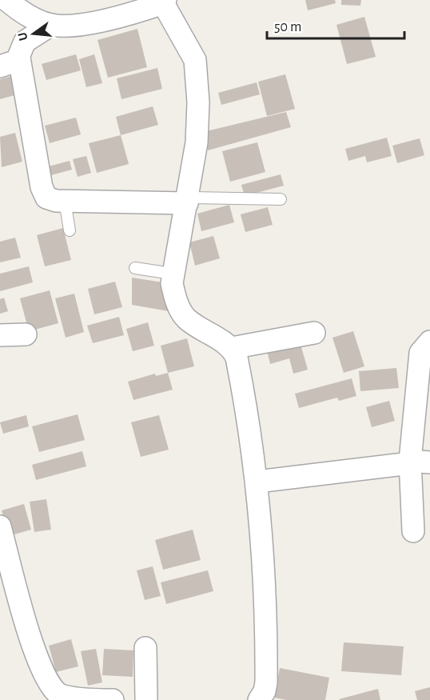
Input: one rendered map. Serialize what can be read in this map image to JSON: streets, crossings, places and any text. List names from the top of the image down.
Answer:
{
  "scale_bar": "50 m",
  "north": "left"
}
